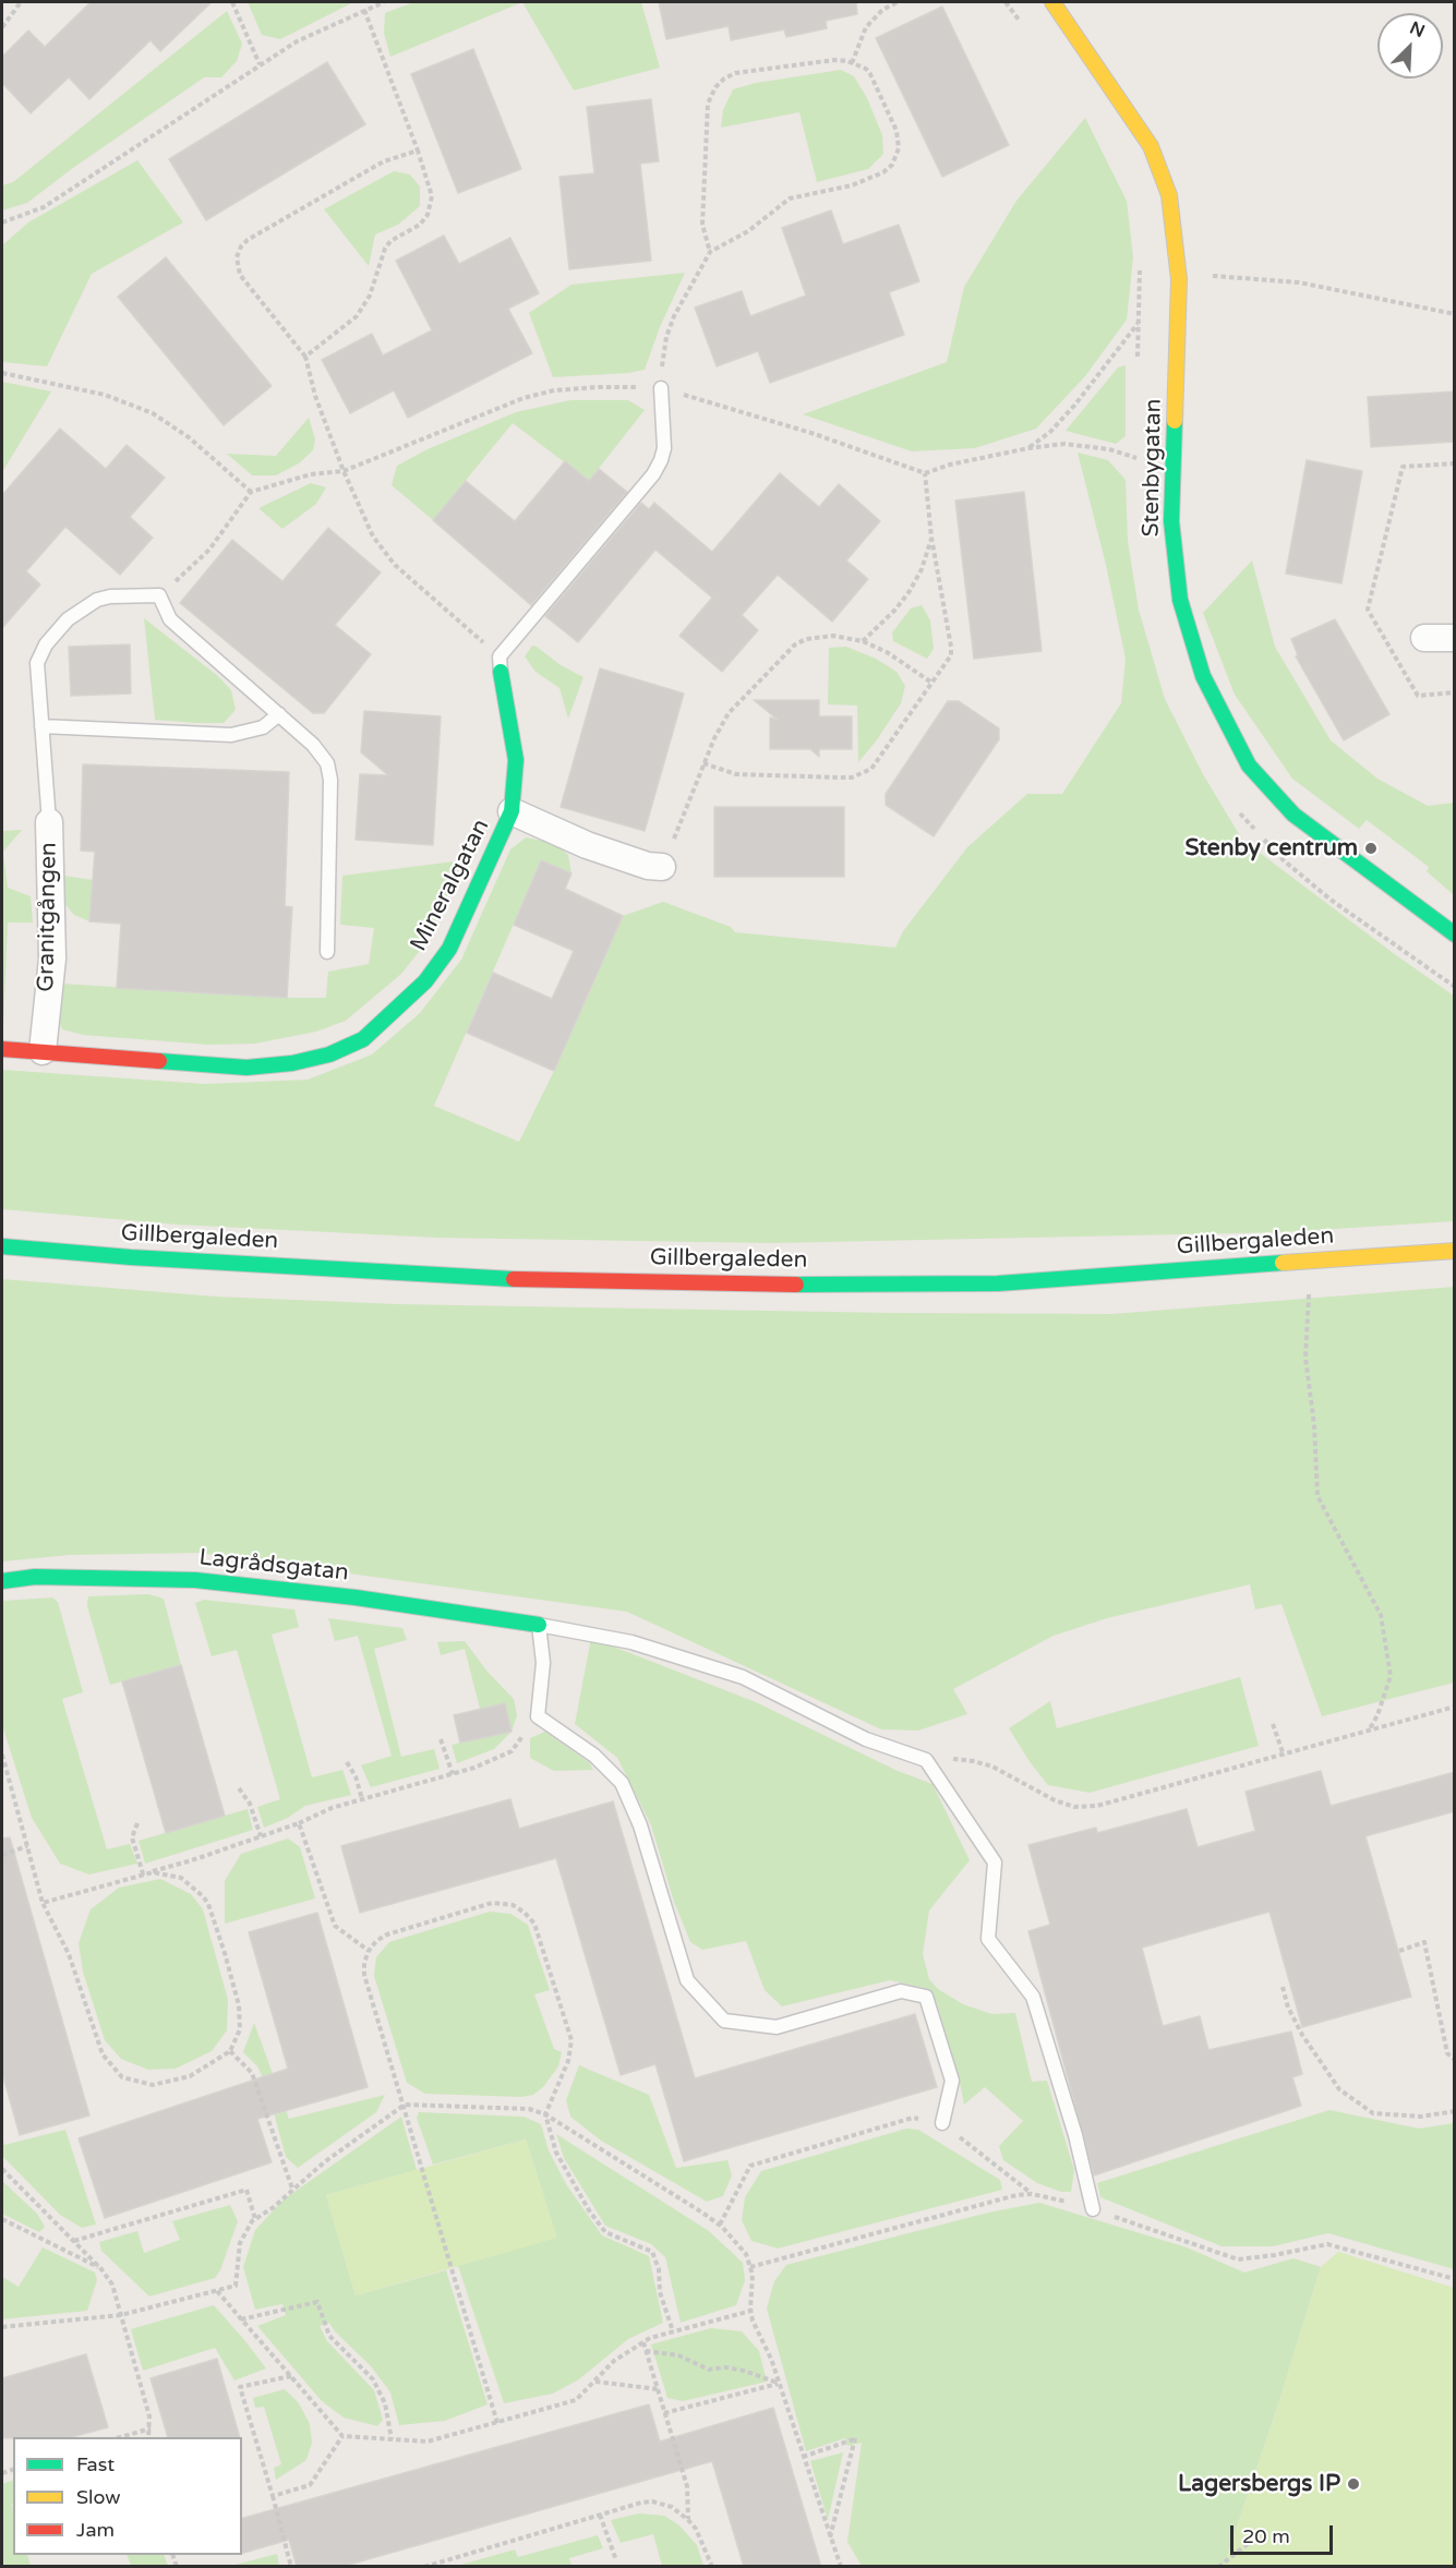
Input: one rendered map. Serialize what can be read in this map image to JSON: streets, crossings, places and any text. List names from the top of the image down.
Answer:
{
  "streets": {
    "street": [
      "Stenbygatan",
      "Mineralgatan",
      "Granitgången",
      "Gillbergaleden",
      "Lagrådsgatan"
    ]
  },
  "crossings": [
    ["Mineralgatan", "Granitgången"]
  ],
  "places": ["Stenby centrum", "Lagersbergs IP"],
  "legend": ["Fast", "Slow", "Jam"],
  "scale_bar": "20 m",
  "north": "top right"
}
